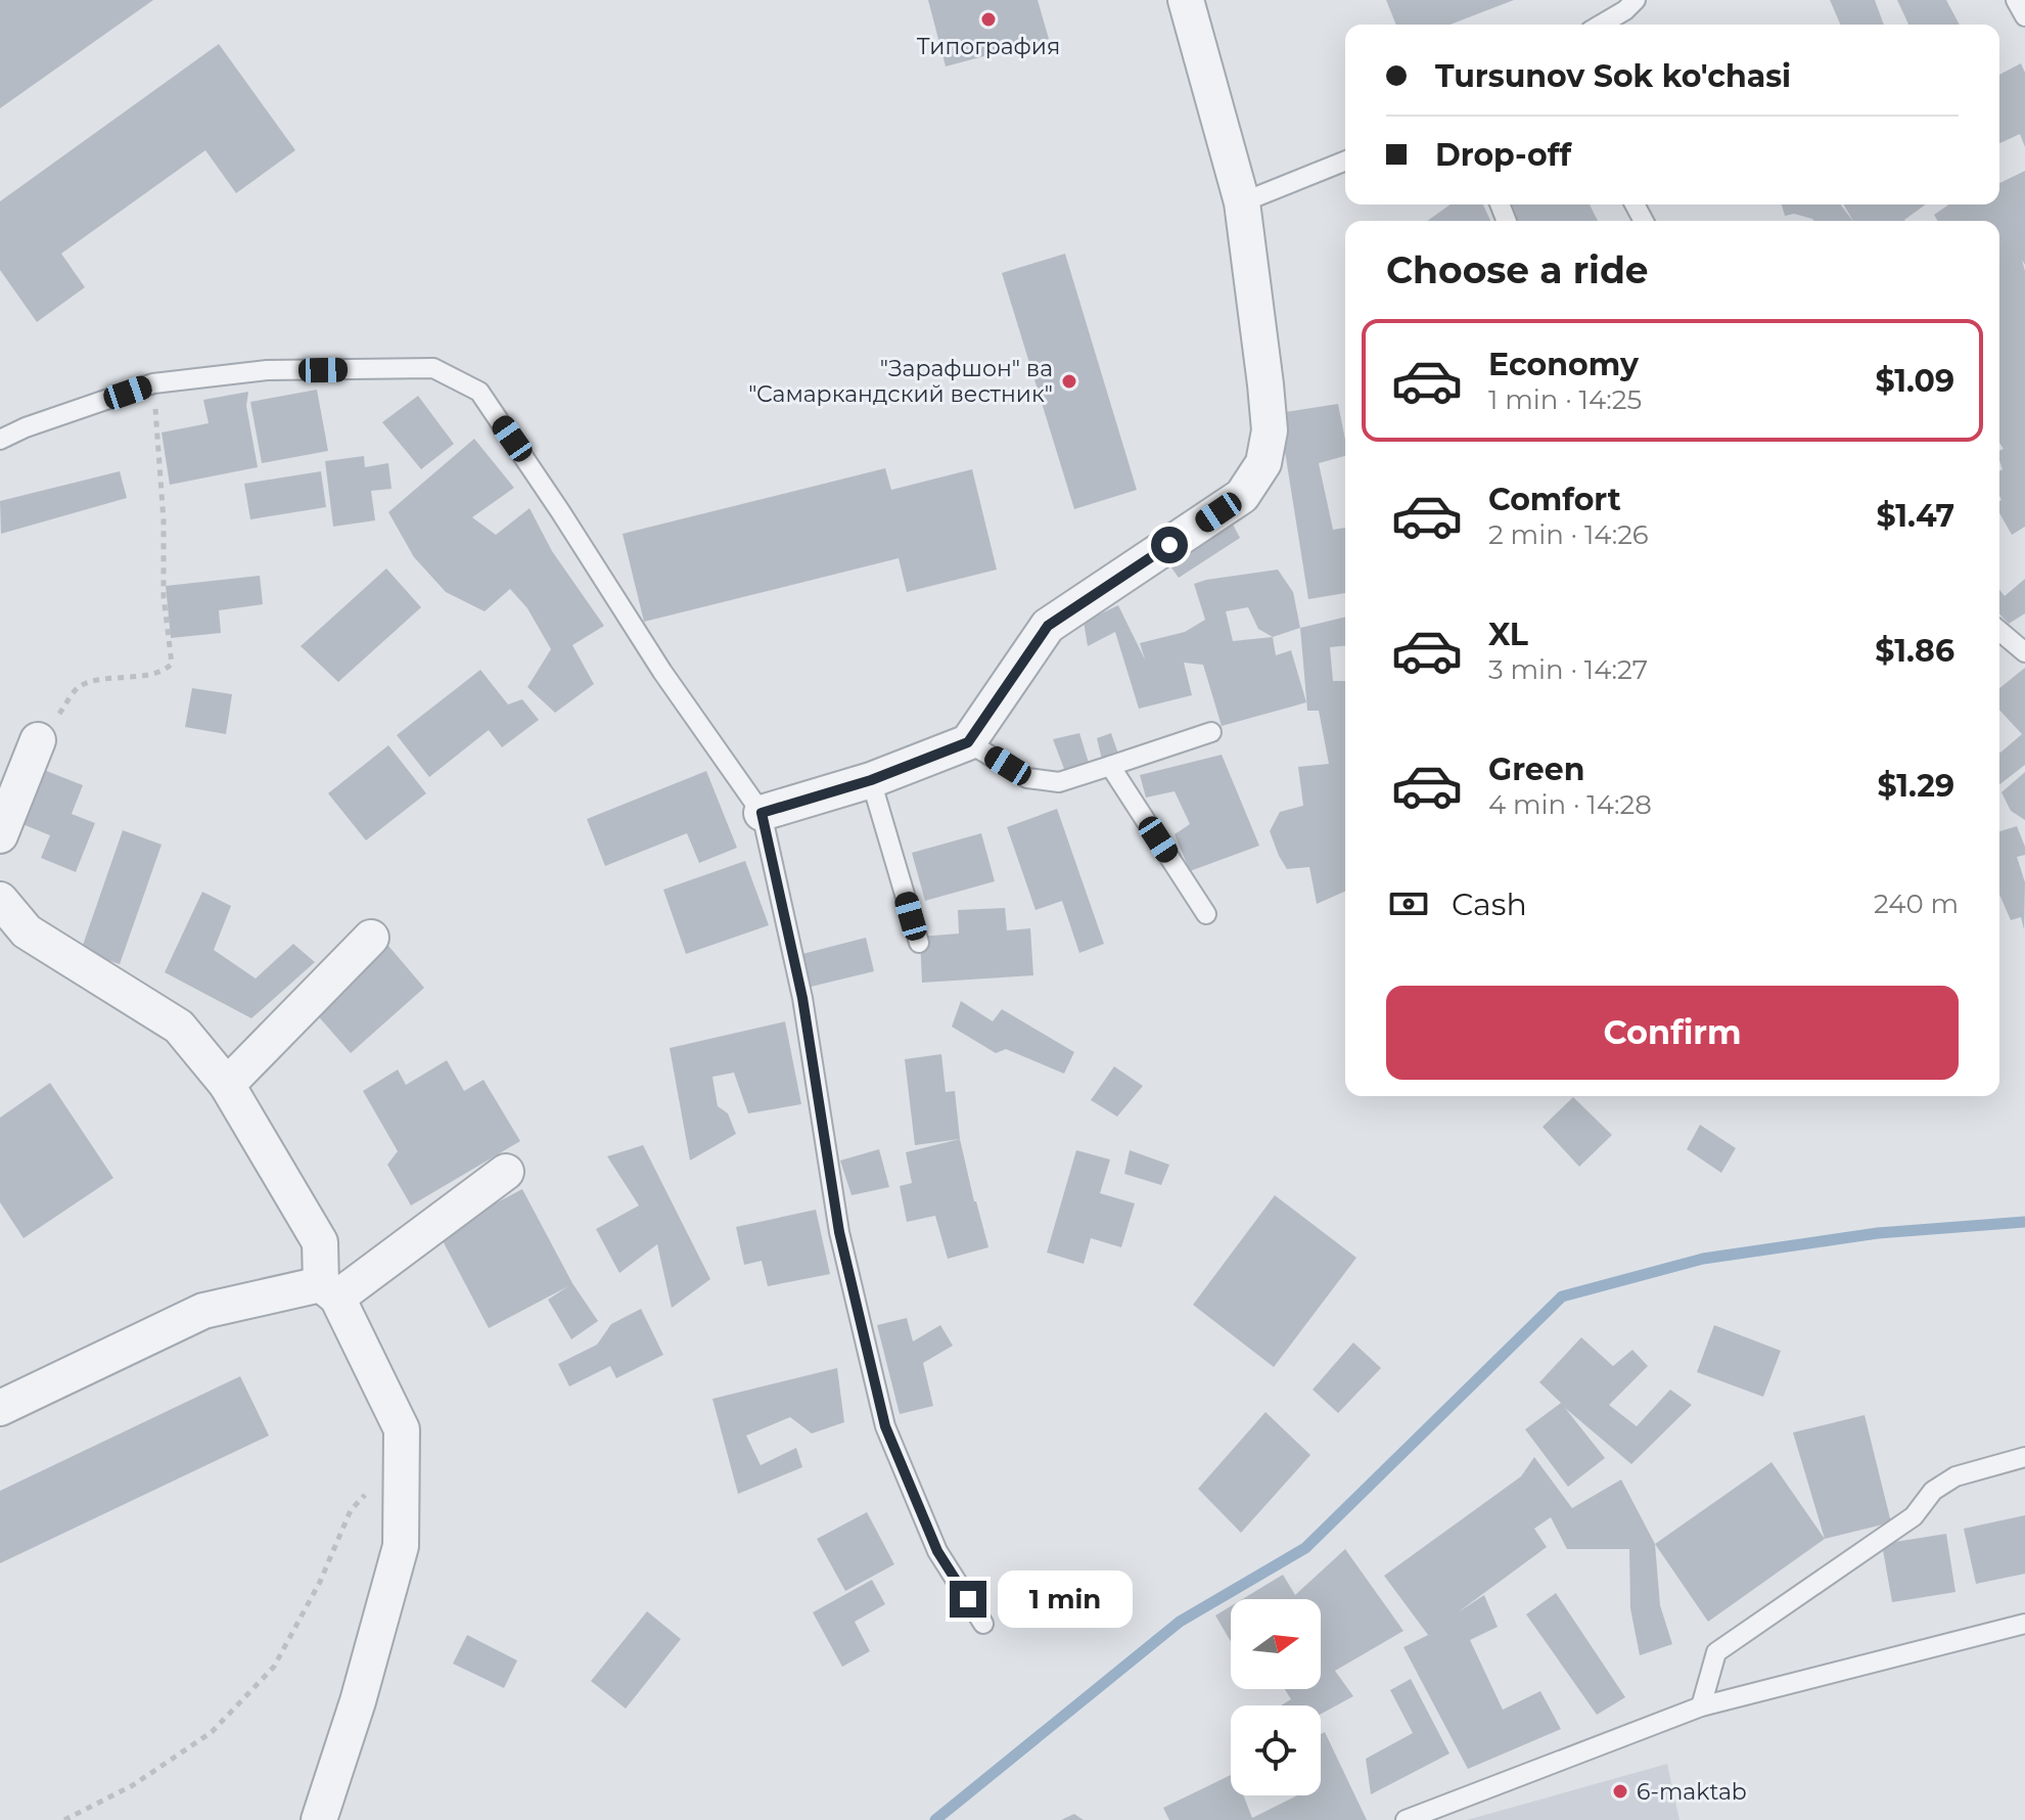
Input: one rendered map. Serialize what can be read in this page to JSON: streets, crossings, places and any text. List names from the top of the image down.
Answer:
{
  "places": ["Типография", "\"Зарафшон\" ва \"Самаркандский вестник\"", "6-maktab"],
  "north": "right",
  "page": {
    "banner": ["Tursunov Sok ko'chasi", "Drop-off"],
    "heading": "Choose a ride",
    "list": [
      {
        "name": "Economy",
        "note": "1 min · 14:25",
        "value": "$1.09"
      },
      {
        "name": "Comfort",
        "note": "2 min · 14:26",
        "value": "$1.47"
      },
      {
        "name": "XL",
        "note": "3 min · 14:27",
        "value": "$1.86"
      },
      {
        "name": "Green",
        "note": "4 min · 14:28",
        "value": "$1.29"
      }
    ],
    "pay": ["Cash", "240 m"],
    "buttons": "Confirm",
    "bubble": "1 min"
  }
}
